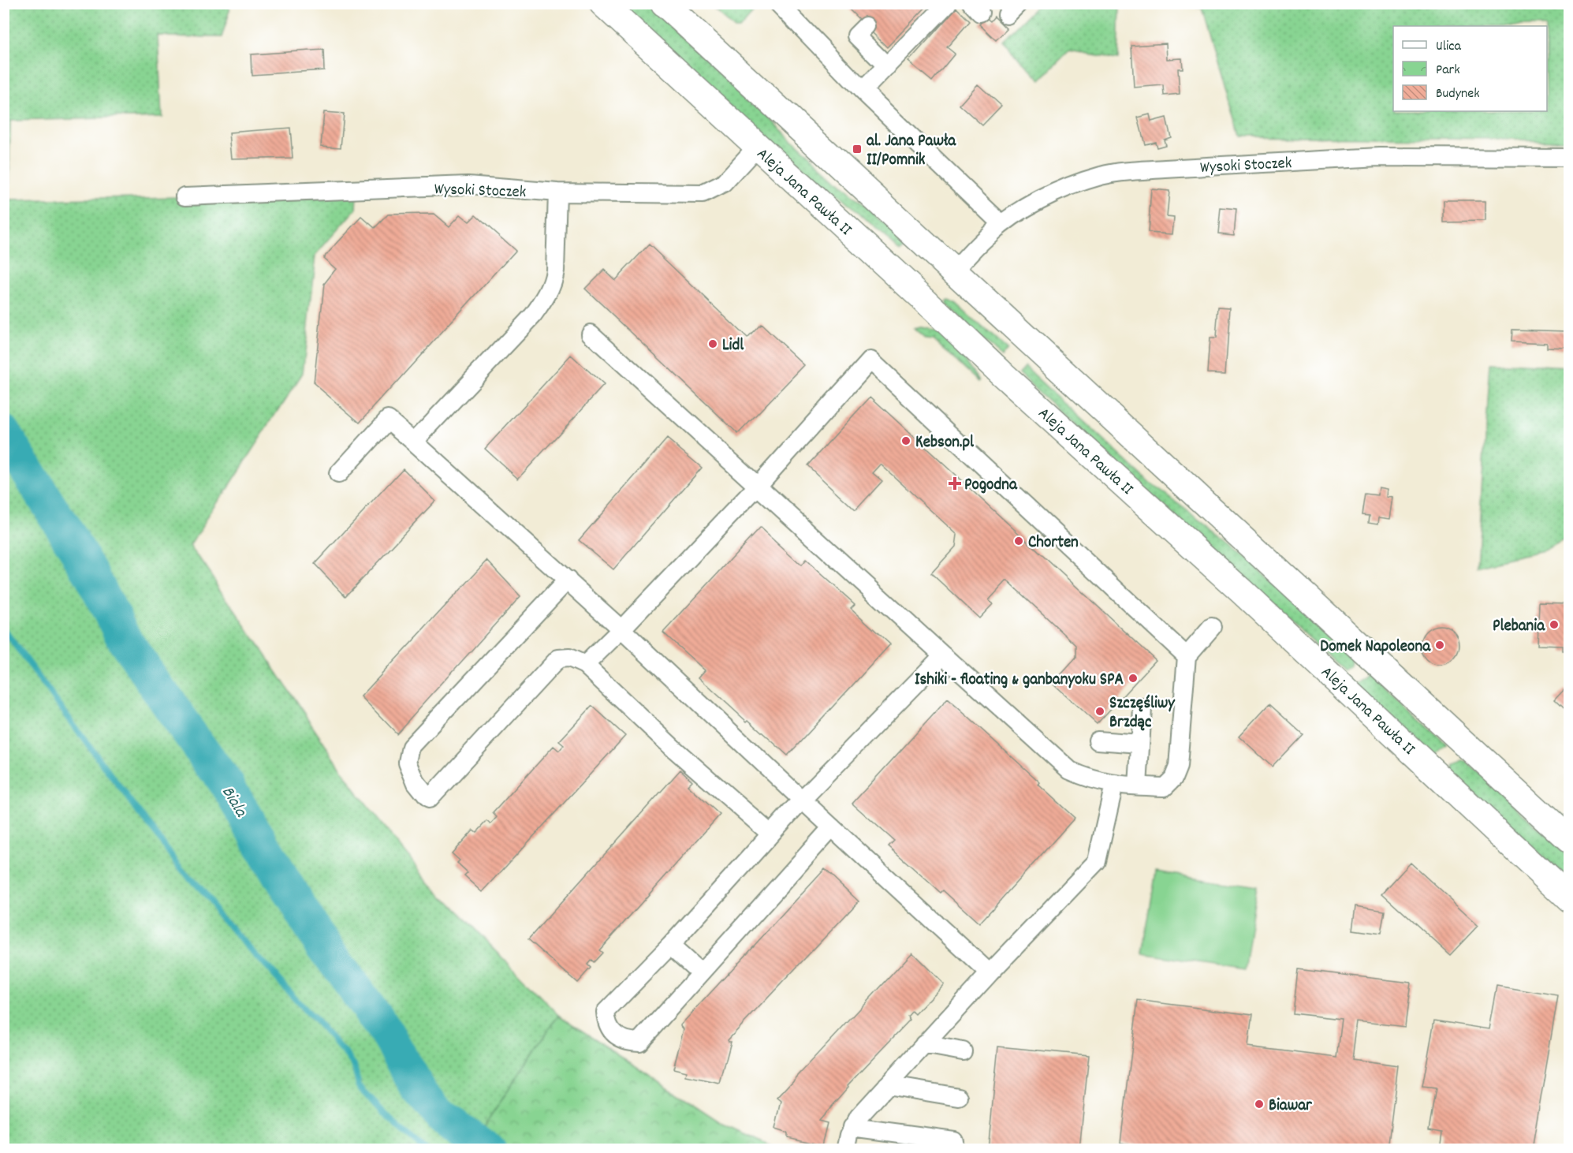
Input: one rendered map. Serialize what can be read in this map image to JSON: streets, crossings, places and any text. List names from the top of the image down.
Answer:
{
  "streets": {
    "main road": ["Aleja Jana Pawła II"],
    "street": ["Wysoki Stoczek"]
  },
  "crossings": [
    ["Wysoki Stoczek", "Aleja Jana Pawła II"]
  ],
  "water": ["Biala"],
  "places": {
    "transit": ["al. Jana Pawła II/Pomnik"],
    "other": [
      "Lidl",
      "Kebson.pl",
      "Chorten",
      "Plebania",
      "Domek Napoleona",
      "Ishiki - floating & ganbanyoku SPA",
      "Szczęśliwy Brzdąc",
      "Biawar"
    ],
    "health": ["Pogodna"]
  },
  "legend": ["Ulica", "Park", "Budynek"]
}
